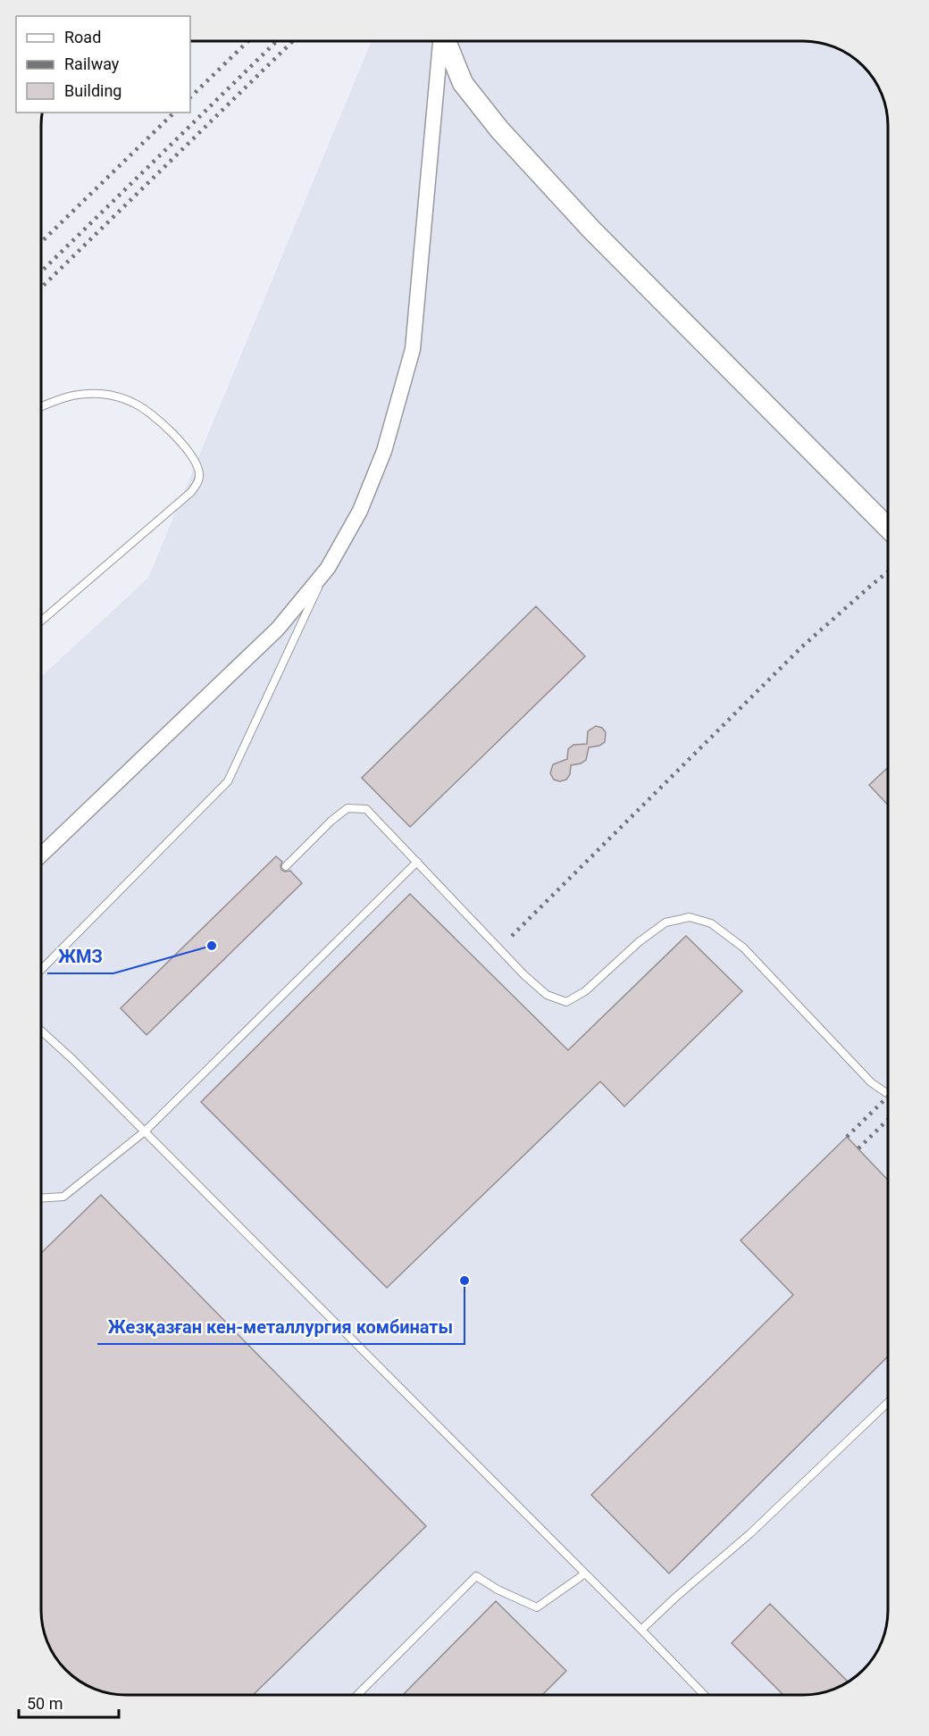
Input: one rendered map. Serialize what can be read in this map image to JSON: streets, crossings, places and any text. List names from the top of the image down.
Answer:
{
  "places": ["ЖМЗ", "Жезқазған кен-металлургия комбинаты"],
  "legend": ["Road", "Railway", "Building"],
  "scale_bar": "50 m"
}
